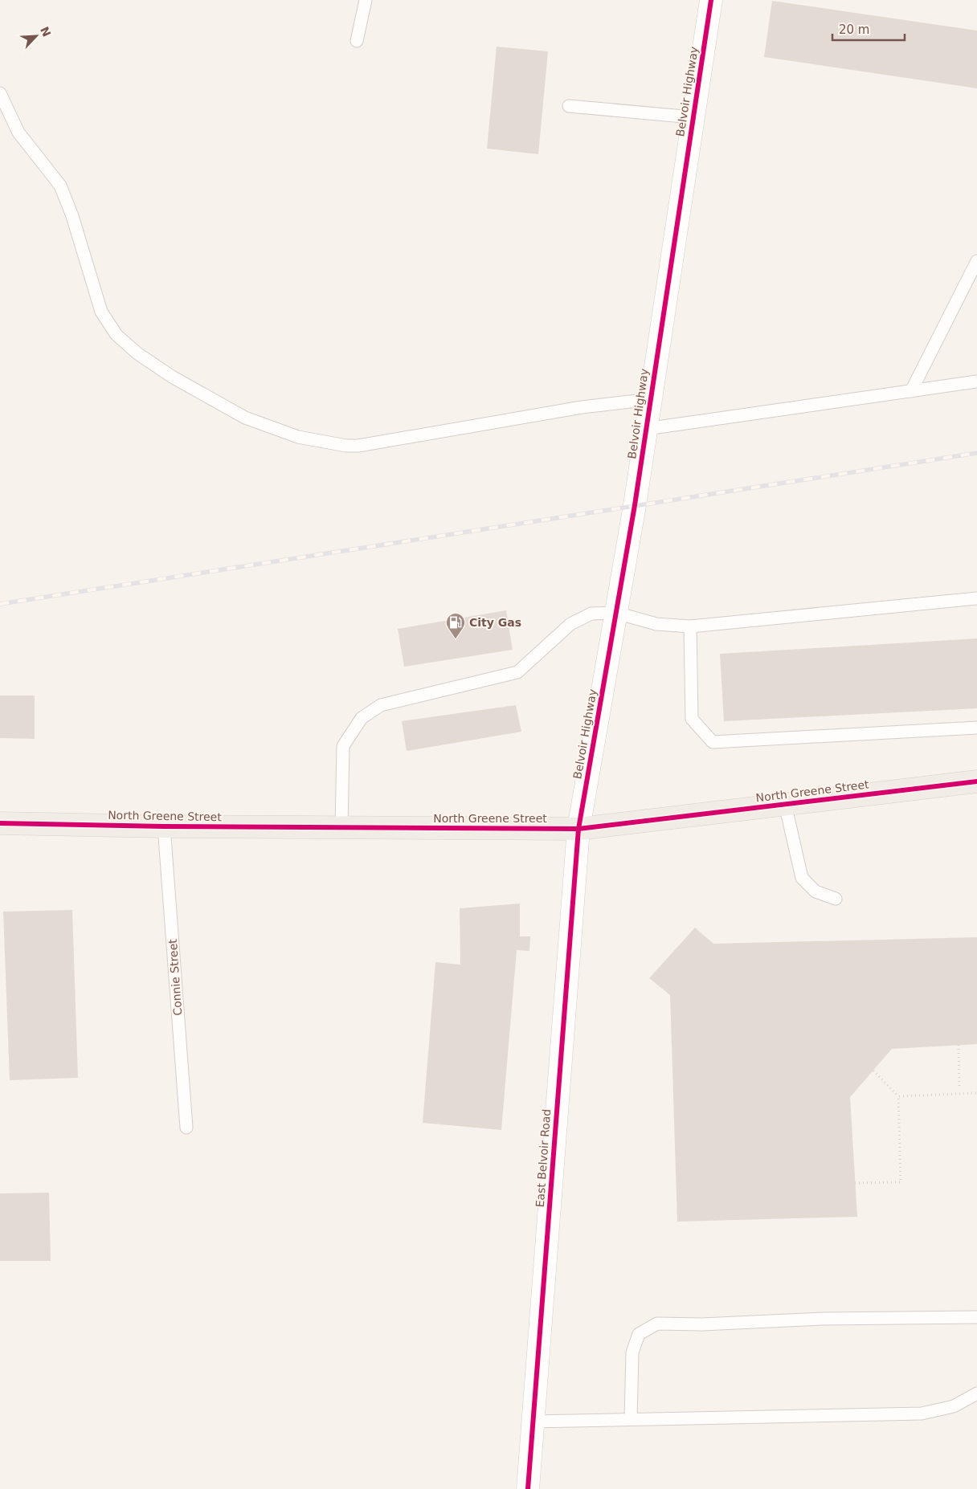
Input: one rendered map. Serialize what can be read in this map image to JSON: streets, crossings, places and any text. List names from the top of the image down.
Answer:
{
  "streets": {
    "main road": ["North Greene Street"],
    "street": ["Belvoir Highway", "East Belvoir Road"],
    "lane": ["Connie Street"]
  },
  "crossings": [
    ["Belvoir Highway", "North Greene Street"],
    ["Belvoir Highway", "East Belvoir Road"],
    ["North Greene Street", "Connie Street"],
    ["North Greene Street", "East Belvoir Road"]
  ],
  "places": {
    "fuel station": ["City Gas"]
  },
  "scale_bar": "20 m",
  "north": "top right"
}
